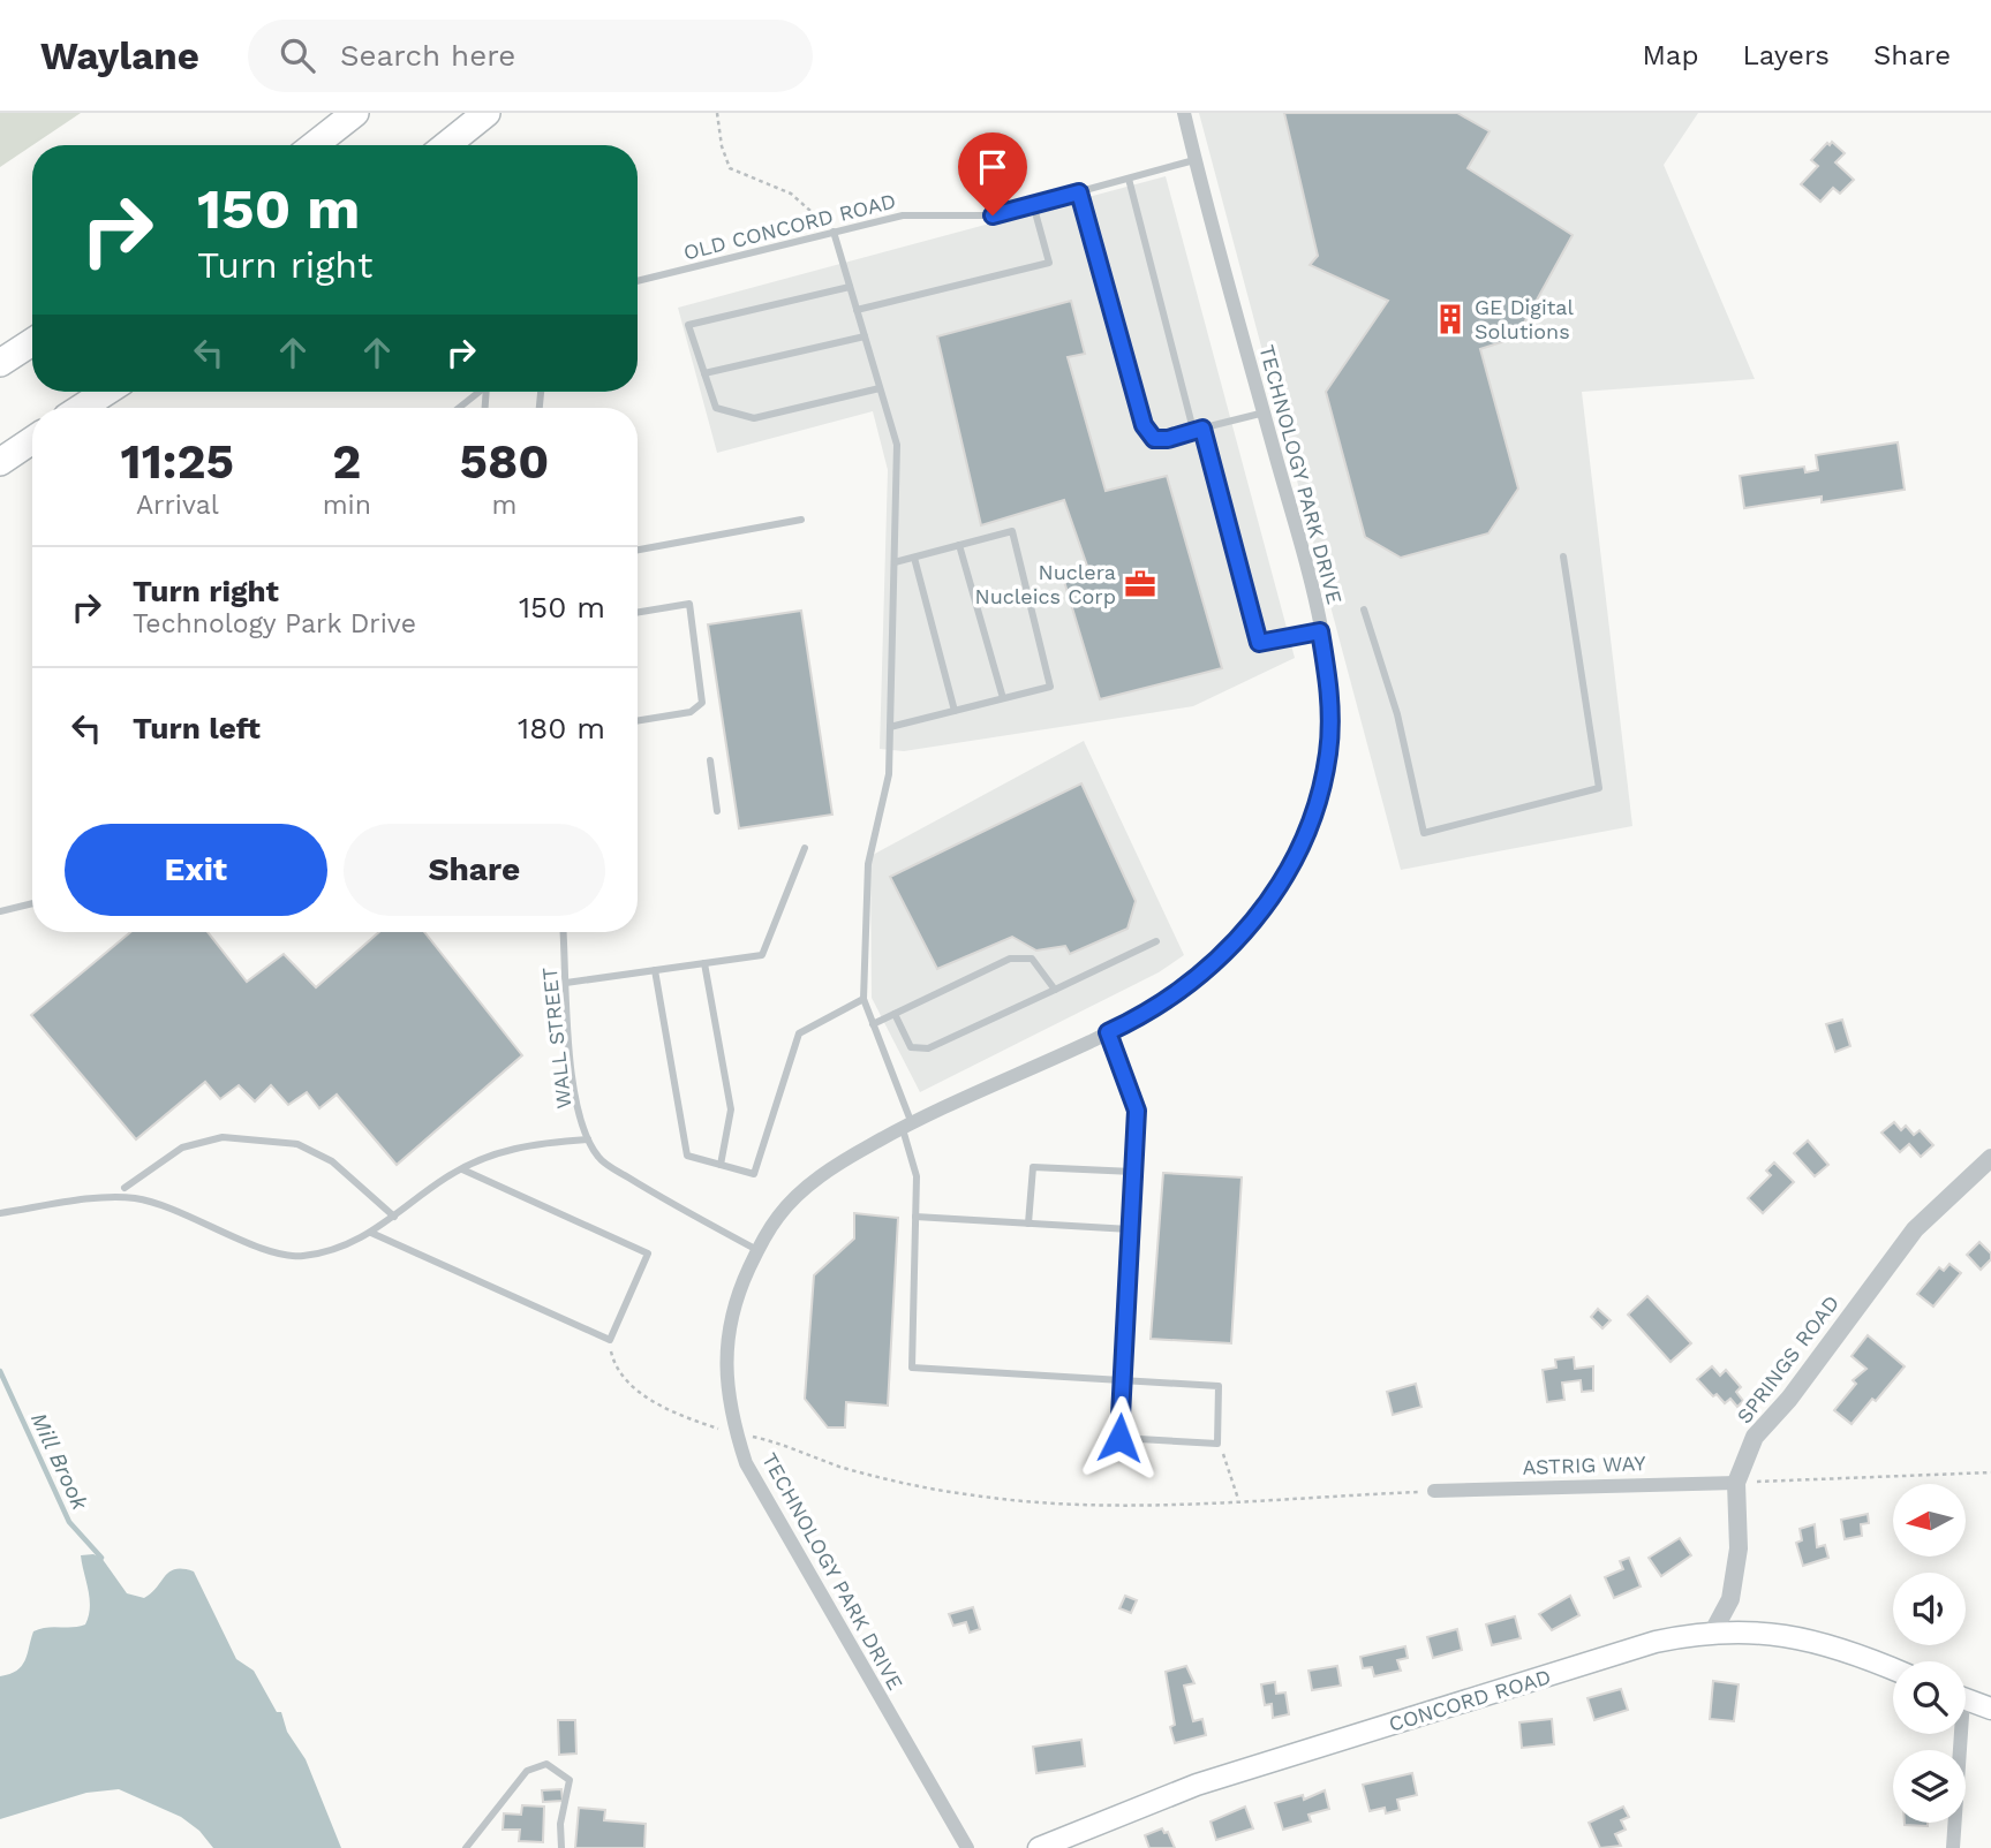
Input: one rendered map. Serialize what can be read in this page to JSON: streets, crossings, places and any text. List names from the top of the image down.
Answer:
{
  "streets": {
    "main road": ["CONCORD ROAD"],
    "street": ["TECHNOLOGY PARK DRIVE", "SPRINGS ROAD", "ASTRIG WAY"],
    "lane": ["OLD CONCORD ROAD", "WALL STREET"]
  },
  "crossings": [
    ["OLD CONCORD ROAD", "TECHNOLOGY PARK DRIVE"],
    ["TECHNOLOGY PARK DRIVE", "WALL STREET"],
    ["SPRINGS ROAD", "ASTRIG WAY"],
    ["SPRINGS ROAD", "CONCORD ROAD"]
  ],
  "water": ["Mill Brook"],
  "places": {
    "building": ["GE Digital Solutions"],
    "office": ["Nuclera Nucleics Corp"]
  },
  "north": "left",
  "page": {
    "header": "Waylane",
    "search": "Search here",
    "nav": ["Map", "Layers", "Share"],
    "turn": ["150 m", "Turn right"],
    "eta": [
      "11:25",
      "Arrival",
      "2",
      "min",
      "580",
      "m"
    ],
    "list": [
      {
        "name": "Turn right",
        "note": "Technology Park Drive",
        "value": "150 m"
      },
      {
        "name": "Turn left",
        "value": "180 m"
      }
    ],
    "buttons": ["Exit", "Share"]
  }
}
